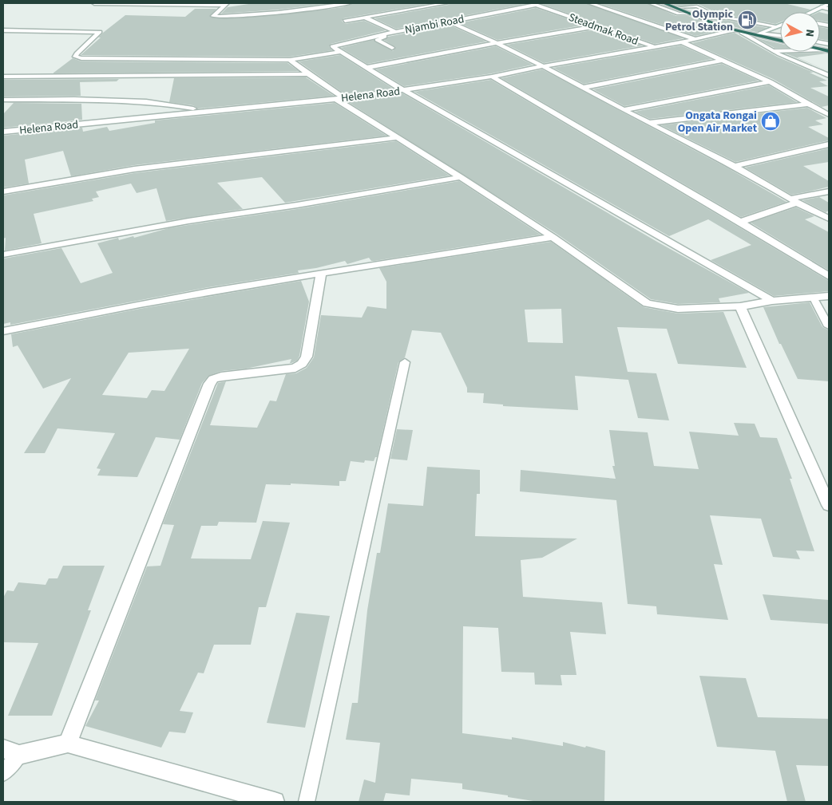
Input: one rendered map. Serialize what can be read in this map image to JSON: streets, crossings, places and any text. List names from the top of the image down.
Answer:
{
  "streets": {
    "street": ["Njambi Road", "Steadmak Road", "Helena Road"]
  },
  "crossings": [
    ["Njambi Road", "Steadmak Road"],
    ["Steadmak Road", "Helena Road"]
  ],
  "places": {
    "fuel station": ["Olympic Petrol Station"],
    "shop": ["Ongata Rongai Open Air Market"]
  },
  "north": "right"
}
